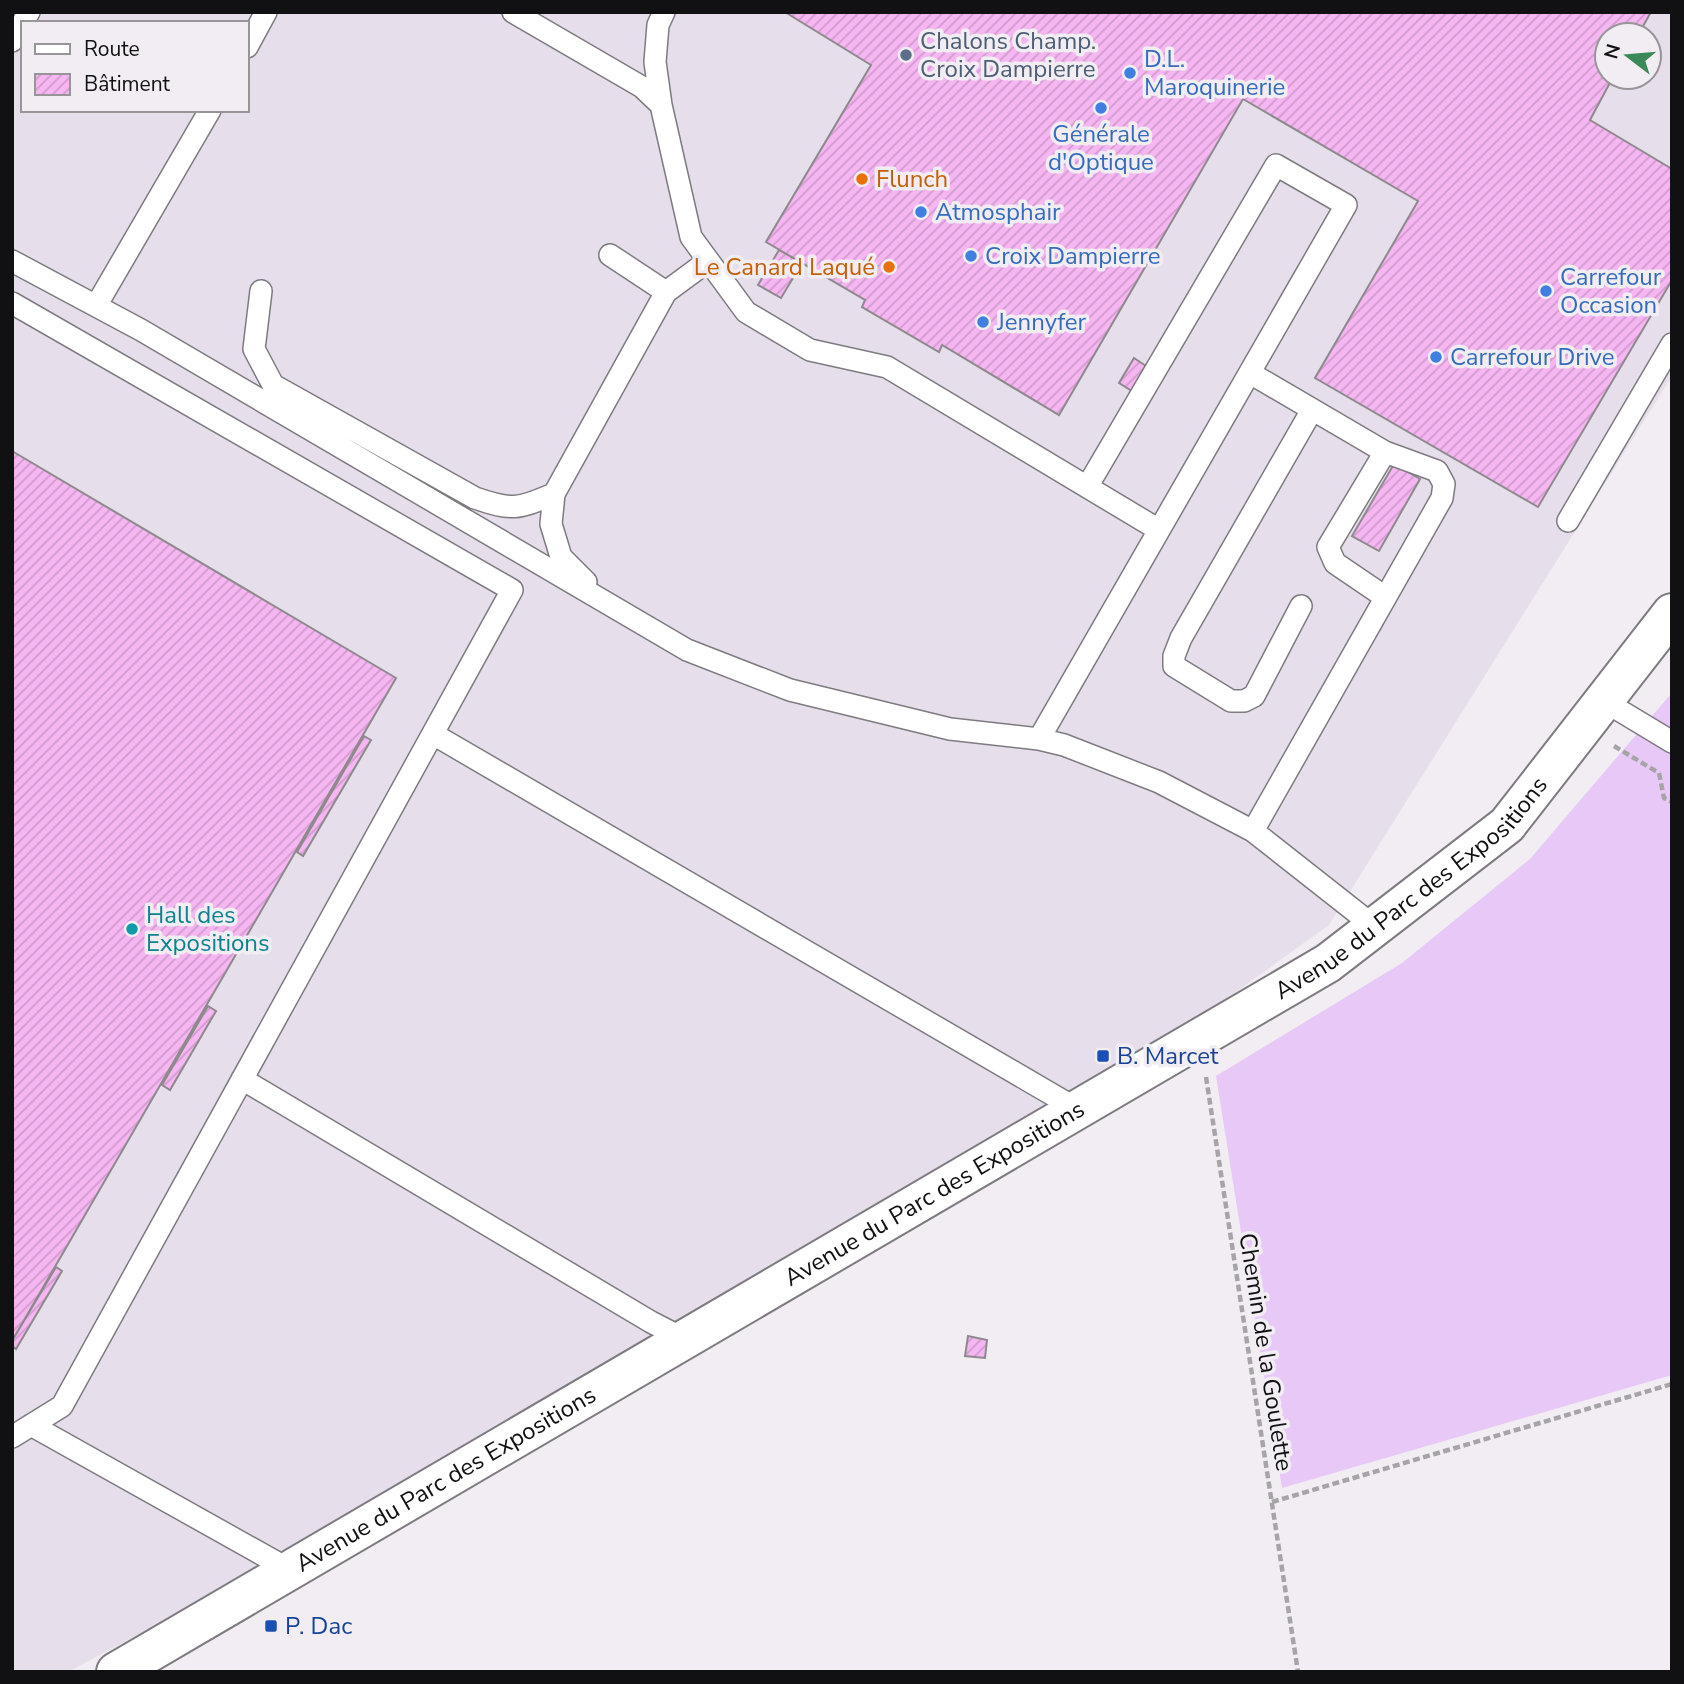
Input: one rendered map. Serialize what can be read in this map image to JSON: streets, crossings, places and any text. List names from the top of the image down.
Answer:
{
  "streets": {
    "street": ["Avenue du Parc des Expositions"],
    "path": ["Chemin de la Goulette"]
  },
  "crossings": [
    ["Avenue du Parc des Expositions", "Chemin de la Goulette"]
  ],
  "places": {
    "other": [
      "Chalons Champ. Croix Dampierre",
      "D.L. Maroquinerie",
      "Générale d'Optique",
      "Flunch",
      "Atmosphair",
      "Croix Dampierre",
      "Le Canard Laqué",
      "Carrefour Occasion",
      "Jennyfer",
      "Carrefour Drive",
      "Hall des Expositions"
    ],
    "transit": ["B. Marcet", "P. Dac"]
  },
  "legend": ["Route", "Bâtiment"],
  "north": "left"
}
